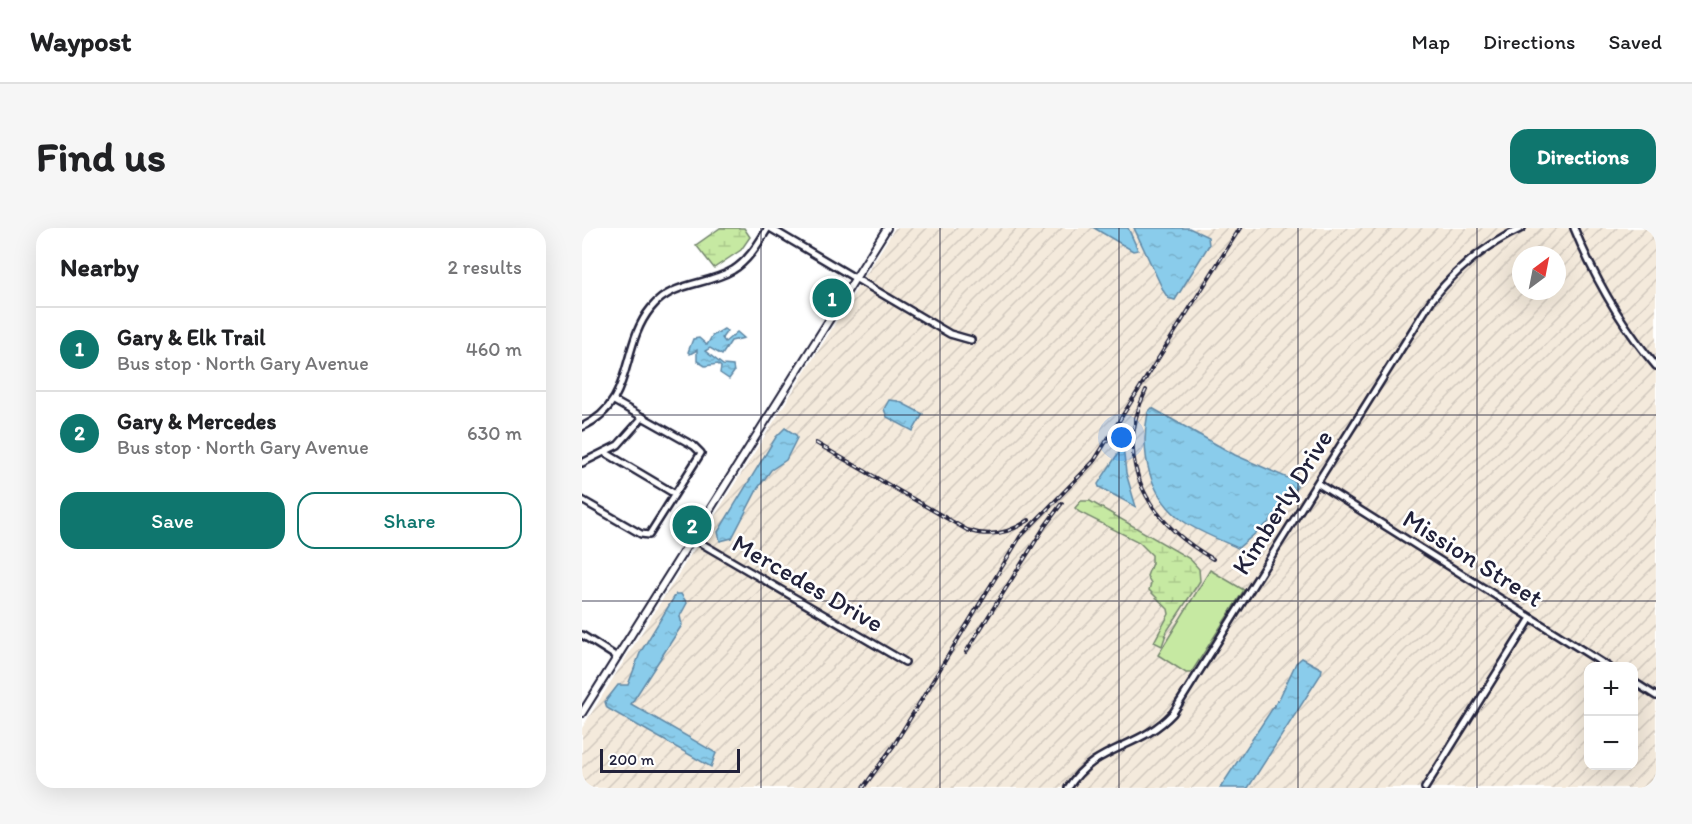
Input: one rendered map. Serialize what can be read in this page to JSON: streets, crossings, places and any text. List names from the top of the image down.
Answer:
{
  "streets": {
    "street": ["Kimberly Drive", "Mission Street", "Mercedes Drive"]
  },
  "crossings": [
    ["Kimberly Drive", "Mission Street"]
  ],
  "scale_bar": "200 m",
  "north": "top right",
  "page": {
    "header": "Waypost",
    "nav": ["Map", "Directions", "Saved"],
    "buttons": [
      "Directions",
      ["Save", "Share"]
    ],
    "title": "Find us",
    "heading": ["Nearby", "2 results"],
    "pins": ["1", "2"],
    "list": [
      {
        "mark": "1",
        "name": "Gary & Elk Trail",
        "note": "Bus stop · North Gary Avenue",
        "value": "460 m"
      },
      {
        "mark": "2",
        "name": "Gary & Mercedes",
        "note": "Bus stop · North Gary Avenue",
        "value": "630 m"
      }
    ],
    "map_buttons": ["+", "−"],
    "scale": "200 m"
  }
}
